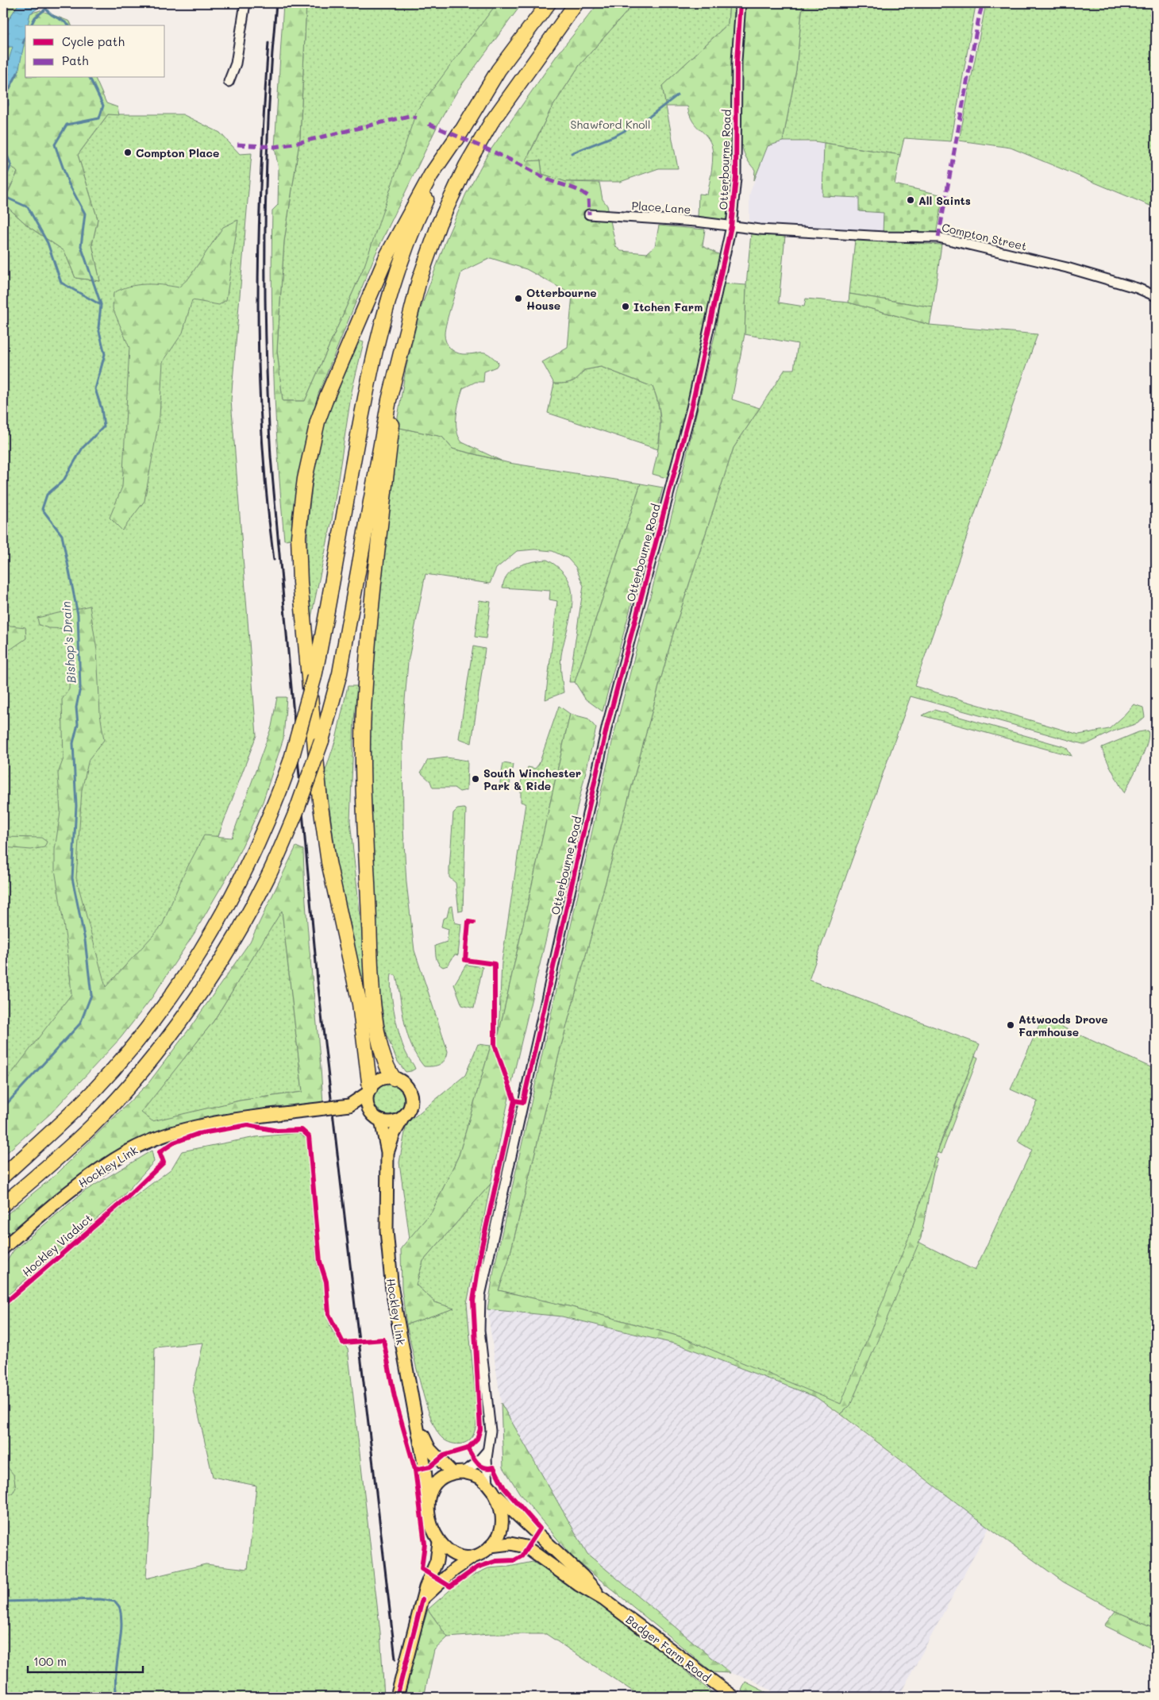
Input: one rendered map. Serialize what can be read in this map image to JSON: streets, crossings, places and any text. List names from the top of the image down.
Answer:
{
  "streets": {
    "main road": ["Hockley Link", "Badger Farm Road"],
    "street": ["Otterbourne Road", "Place Lane", "Compton Street"],
    "cycle path": ["Hockley Viaduct"]
  },
  "crossings": [
    ["Otterbourne Road", "Place Lane"],
    ["Otterbourne Road", "Compton Street"],
    ["Otterbourne Road", "Hockley Link"],
    ["Otterbourne Road", "Badger Farm Road"],
    ["Place Lane", "Compton Street"],
    ["Hockley Link", "Badger Farm Road"]
  ],
  "water": ["Bishop's Drain"],
  "parks": ["Shawford Knoll"],
  "places": [
    "Compton Place",
    "All Saints",
    "Otterbourne House",
    "Itchen Farm",
    "South Winchester Park & Ride",
    "Attwoods Drove Farmhouse"
  ],
  "legend": ["Cycle path", "Path"],
  "scale_bar": "100 m"
}
